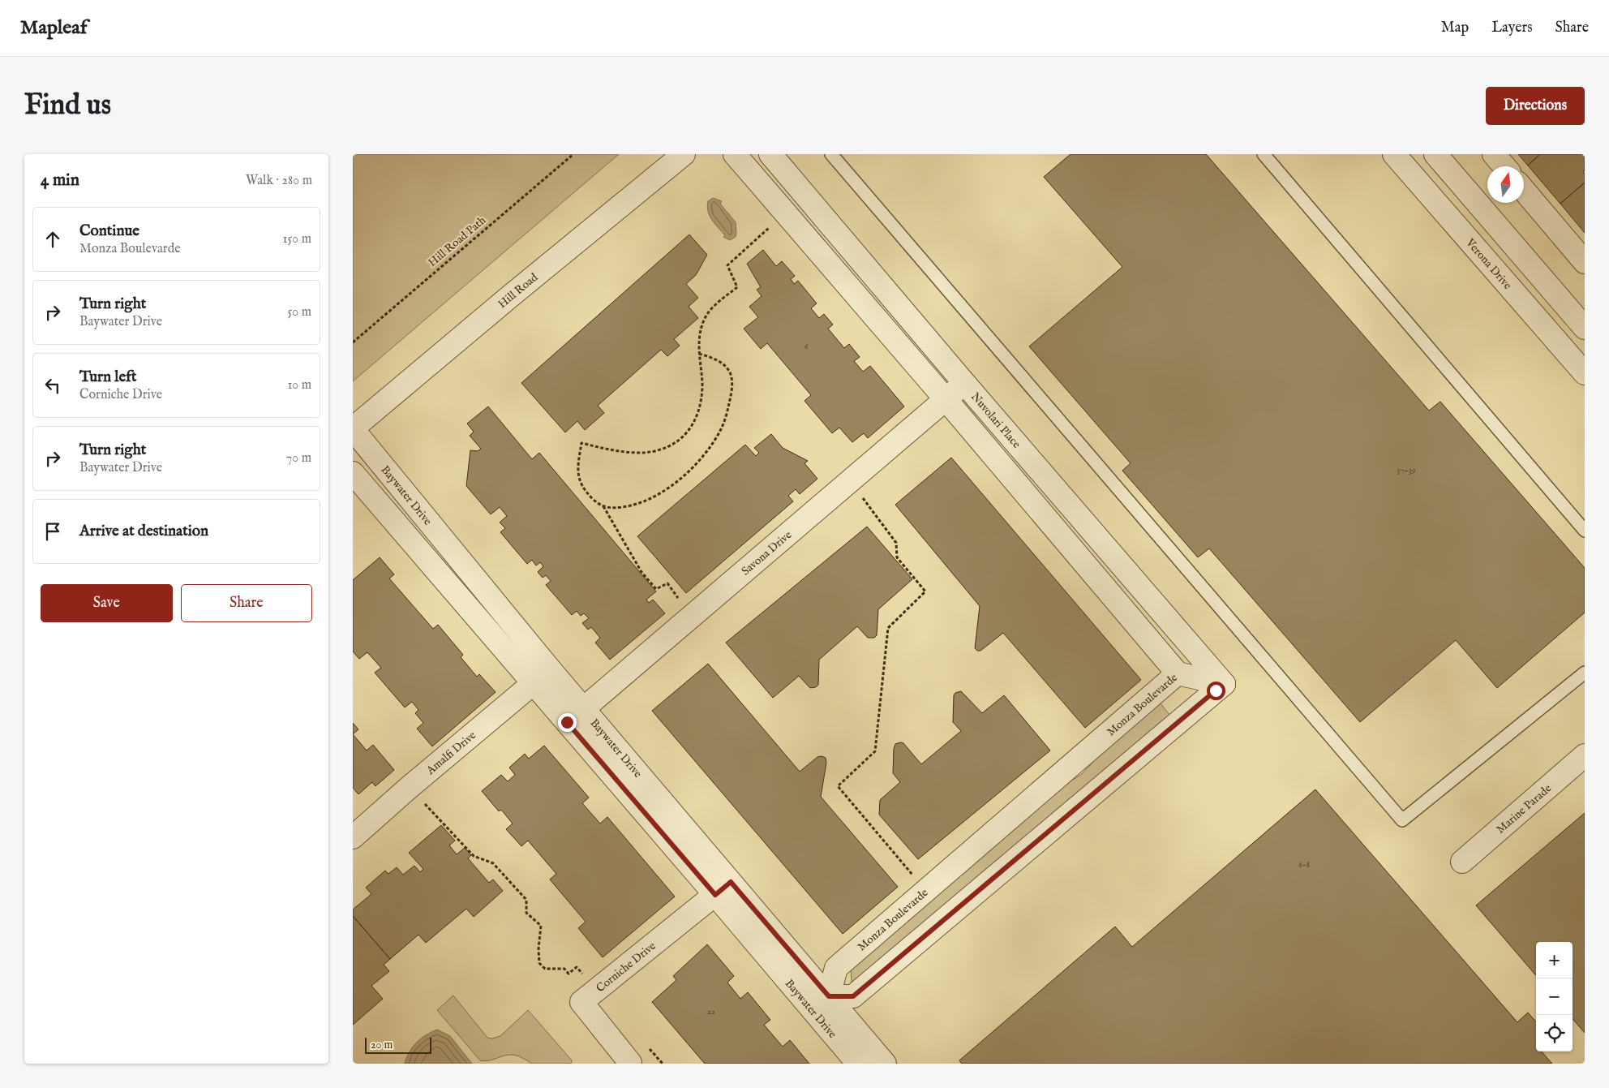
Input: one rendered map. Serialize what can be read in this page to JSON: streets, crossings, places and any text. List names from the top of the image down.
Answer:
{
  "streets": {
    "street": [
      "Verona Drive",
      "Hill Road",
      "Nuvolari Place",
      "Baywater Drive",
      "Savona Drive",
      "Monza Boulevarde",
      "Amalfi Drive",
      "Marine Parade",
      "Corniche Drive"
    ],
    "path": ["Hill Road Path"]
  },
  "crossings": [
    ["Hill Road", "Baywater Drive"],
    ["Nuvolari Place", "Savona Drive"],
    ["Nuvolari Place", "Monza Boulevarde"],
    ["Baywater Drive", "Savona Drive"],
    ["Baywater Drive", "Monza Boulevarde"],
    ["Baywater Drive", "Amalfi Drive"],
    ["Baywater Drive", "Corniche Drive"]
  ],
  "house_numbers": [
    "6",
    "37-39",
    "6-8",
    "22"
  ],
  "scale_bar": "20 m",
  "north": "top",
  "page": {
    "header": "Mapleaf",
    "nav": ["Map", "Layers", "Share"],
    "buttons": [
      "Directions",
      ["Save", "Share"]
    ],
    "title": "Find us",
    "heading": ["4 min", "Walk · 280 m"],
    "list": [
      ["Continue", "Monza Boulevarde", "150 m"],
      ["Turn right", "Baywater Drive", "50 m"],
      ["Turn left", "Corniche Drive", "10 m"],
      ["Turn right", "Baywater Drive", "70 m"],
      "Arrive at destination"
    ],
    "map_buttons": ["+", "−"],
    "scale": "20 m"
  }
}
